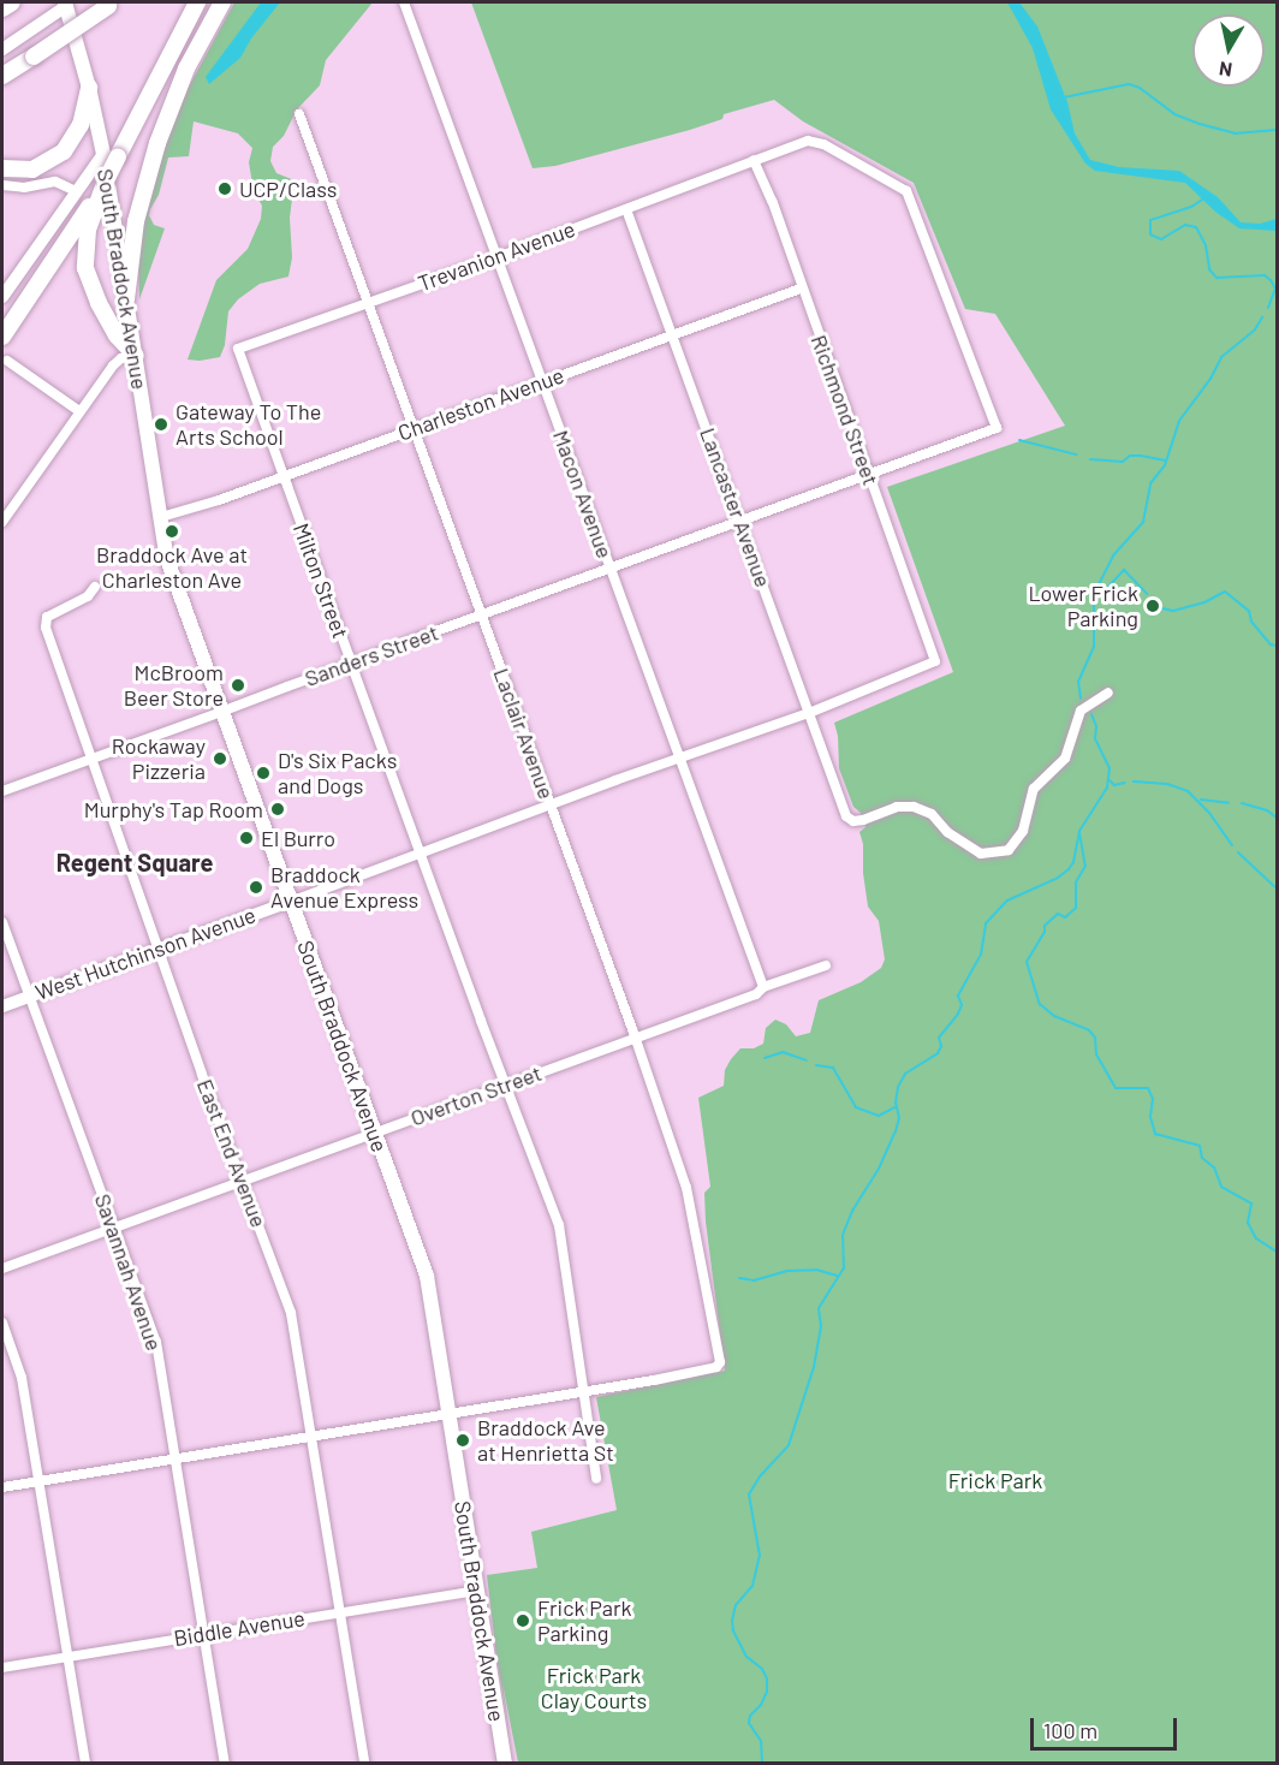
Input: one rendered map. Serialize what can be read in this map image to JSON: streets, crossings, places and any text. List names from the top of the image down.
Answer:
{
  "streets": {
    "main road": ["South Braddock Avenue"],
    "street": [
      "Trevanion Avenue",
      "Charleston Avenue",
      "Richmond Street",
      "Macon Avenue",
      "Lancaster Avenue",
      "Milton Street",
      "Sanders Street",
      "Laclair Avenue",
      "West Hutchinson Avenue",
      "Overton Street",
      "East End Avenue",
      "Savannah Avenue",
      "Biddle Avenue"
    ]
  },
  "crossings": [
    ["Trevanion Avenue", "Richmond Street"],
    ["Trevanion Avenue", "Macon Avenue"],
    ["Trevanion Avenue", "Lancaster Avenue"],
    ["Trevanion Avenue", "Milton Street"],
    ["Trevanion Avenue", "Sanders Street"],
    ["Trevanion Avenue", "Laclair Avenue"],
    ["South Braddock Avenue", "Charleston Avenue"],
    ["South Braddock Avenue", "Sanders Street"],
    ["South Braddock Avenue", "West Hutchinson Avenue"],
    ["South Braddock Avenue", "Overton Street"],
    ["South Braddock Avenue", "Biddle Avenue"],
    ["Charleston Avenue", "Richmond Street"],
    ["Charleston Avenue", "Macon Avenue"],
    ["Charleston Avenue", "Lancaster Avenue"],
    ["Charleston Avenue", "Milton Street"],
    ["Charleston Avenue", "Laclair Avenue"],
    ["Richmond Street", "Lancaster Avenue"],
    ["Richmond Street", "Sanders Street"],
    ["Macon Avenue", "Sanders Street"],
    ["Macon Avenue", "Overton Street"],
    ["Lancaster Avenue", "Sanders Street"],
    ["Milton Street", "Sanders Street"],
    ["Milton Street", "Overton Street"],
    ["Sanders Street", "Laclair Avenue"],
    ["Sanders Street", "East End Avenue"],
    ["Laclair Avenue", "Overton Street"],
    ["West Hutchinson Avenue", "East End Avenue"],
    ["West Hutchinson Avenue", "Savannah Avenue"],
    ["Overton Street", "East End Avenue"],
    ["Overton Street", "Savannah Avenue"],
    ["East End Avenue", "Biddle Avenue"],
    ["Savannah Avenue", "Biddle Avenue"]
  ],
  "districts": ["Regent Square"],
  "parks": ["Frick Park", "Frick Park Clay Courts"],
  "places": [
    "UCP/Class",
    "Gateway To The Arts School",
    "Braddock Ave at Charleston Ave",
    "Lower Frick Parking",
    "McBroom Beer Store",
    "Rockaway Pizzeria",
    "D's Six Packs and Dogs",
    "Murphy's Tap Room",
    "El Burro",
    "Braddock Avenue Express",
    "Braddock Ave at Henrietta St",
    "Frick Park Parking"
  ],
  "scale_bar": "100 m",
  "north": "bottom"
}
